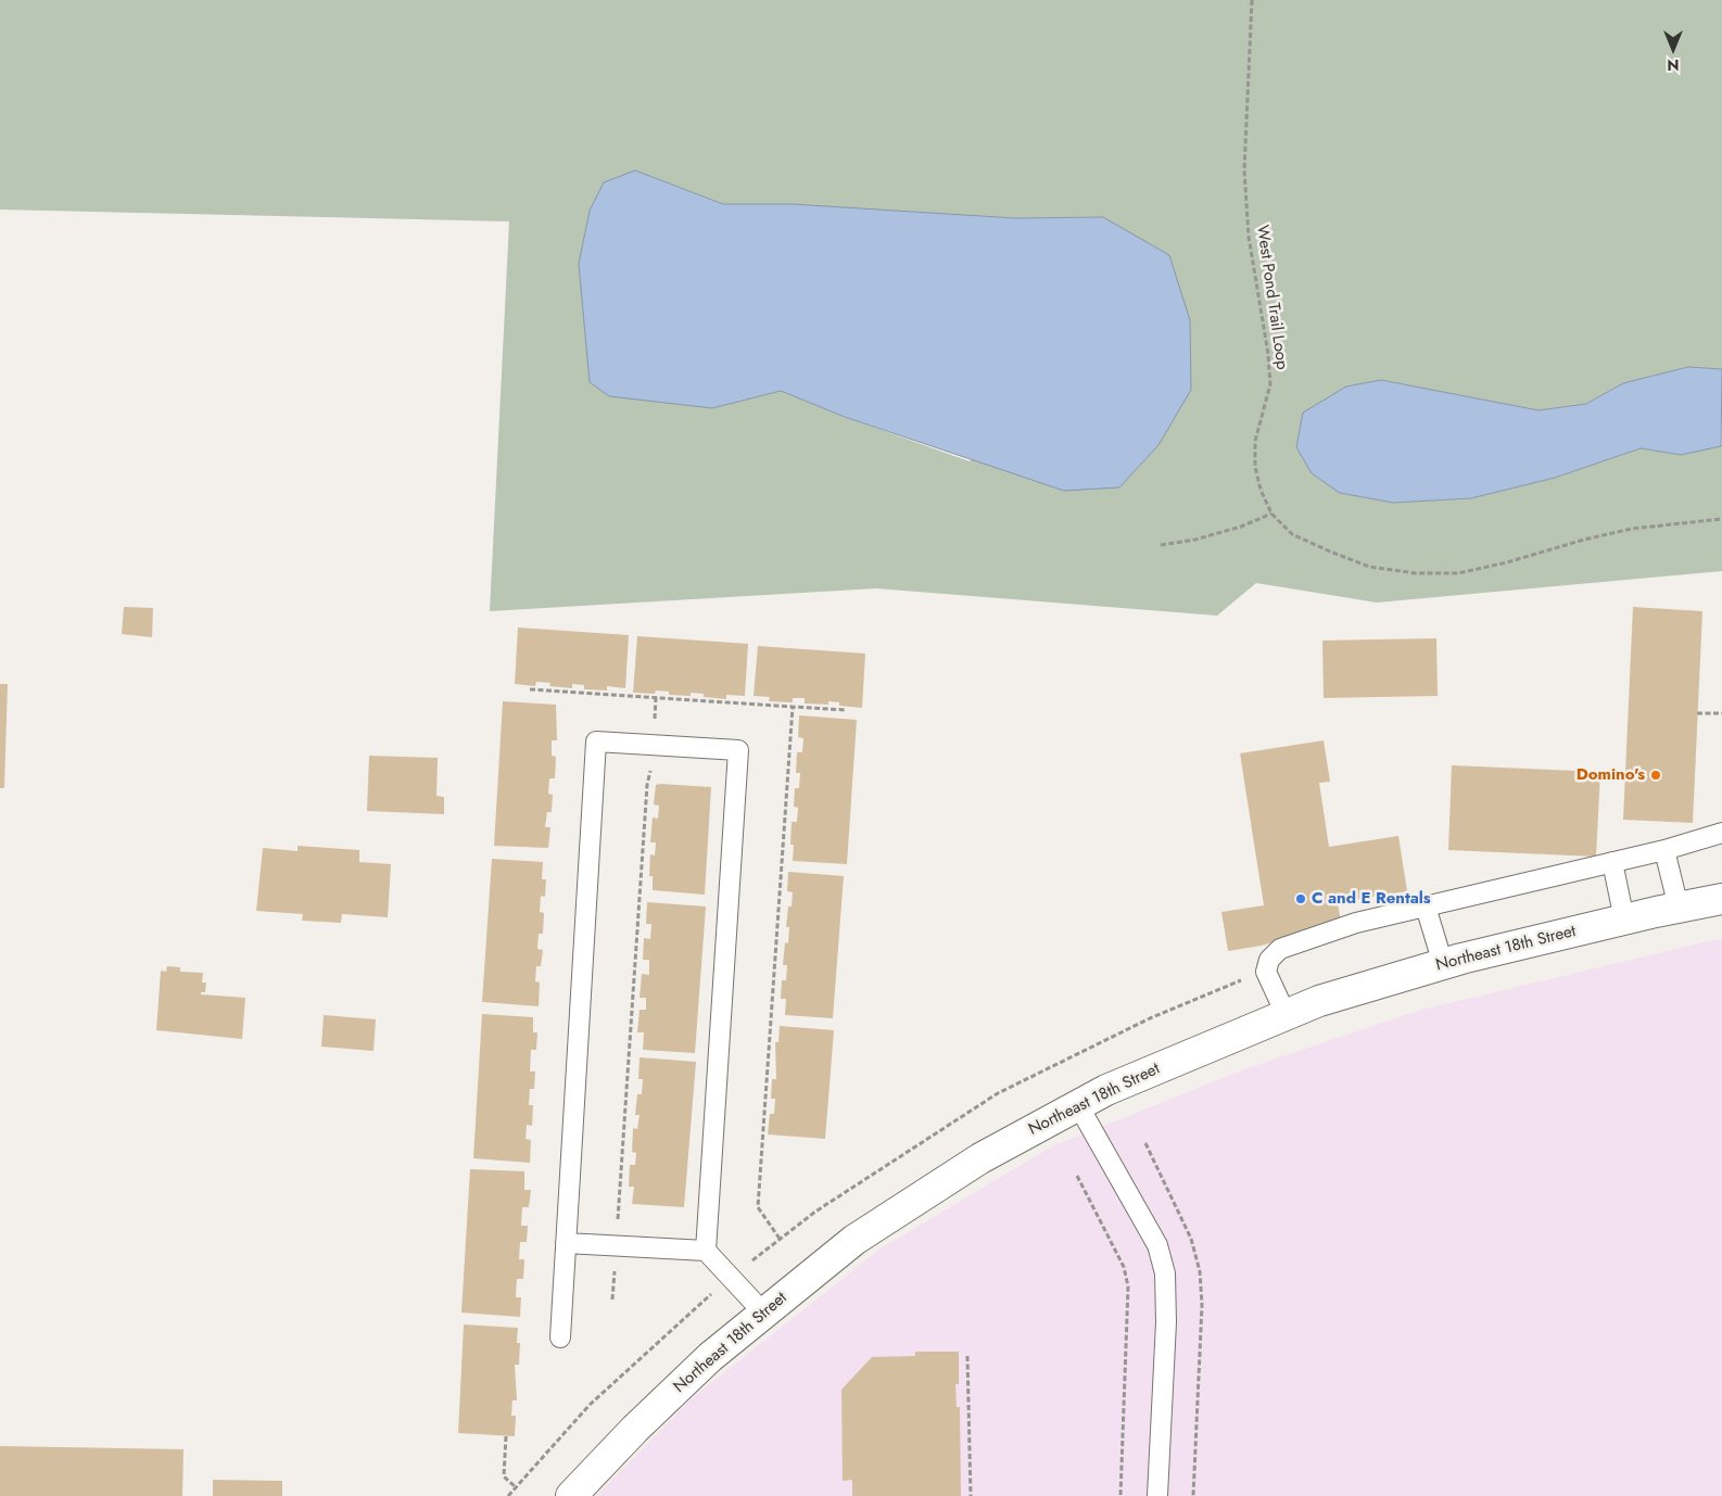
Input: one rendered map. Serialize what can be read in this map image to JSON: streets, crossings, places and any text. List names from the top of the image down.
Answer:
{
  "streets": {
    "street": ["Northeast 18th Street"],
    "path": ["West Pond Trail Loop"]
  },
  "places": ["Domino's", "C and E Rentals"],
  "north": "bottom"
}
